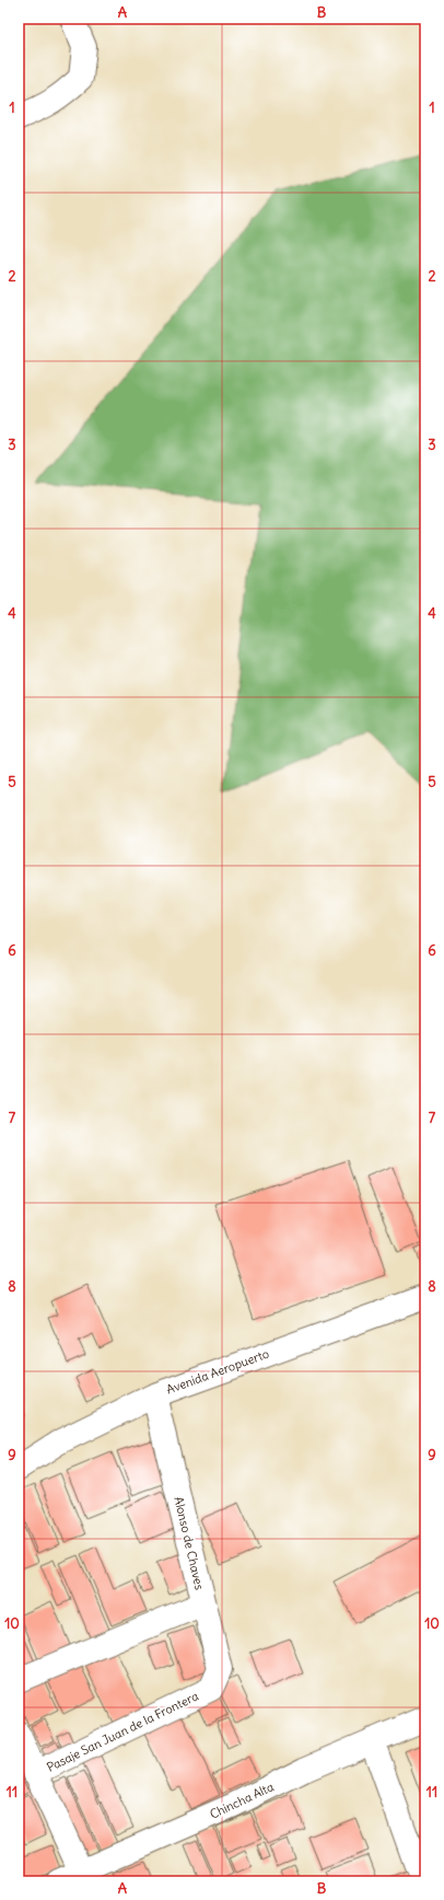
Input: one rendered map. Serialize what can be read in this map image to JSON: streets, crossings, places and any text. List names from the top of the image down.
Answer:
{
  "streets": {
    "street": [
      "Avenida Aeropuerto",
      "Alonso de Chaves",
      "Pasaje San Juan de la Frontera",
      "Chincha Alta"
    ]
  },
  "crossings": [
    ["Avenida Aeropuerto", "Alonso de Chaves"],
    ["Alonso de Chaves", "Pasaje San Juan de la Frontera"]
  ],
  "grid": {
    "columns": ["A", "B"],
    "rows": [
      "1",
      "2",
      "3",
      "4",
      "5",
      "6",
      "7",
      "8",
      "9",
      "10",
      "11"
    ]
  }
}
